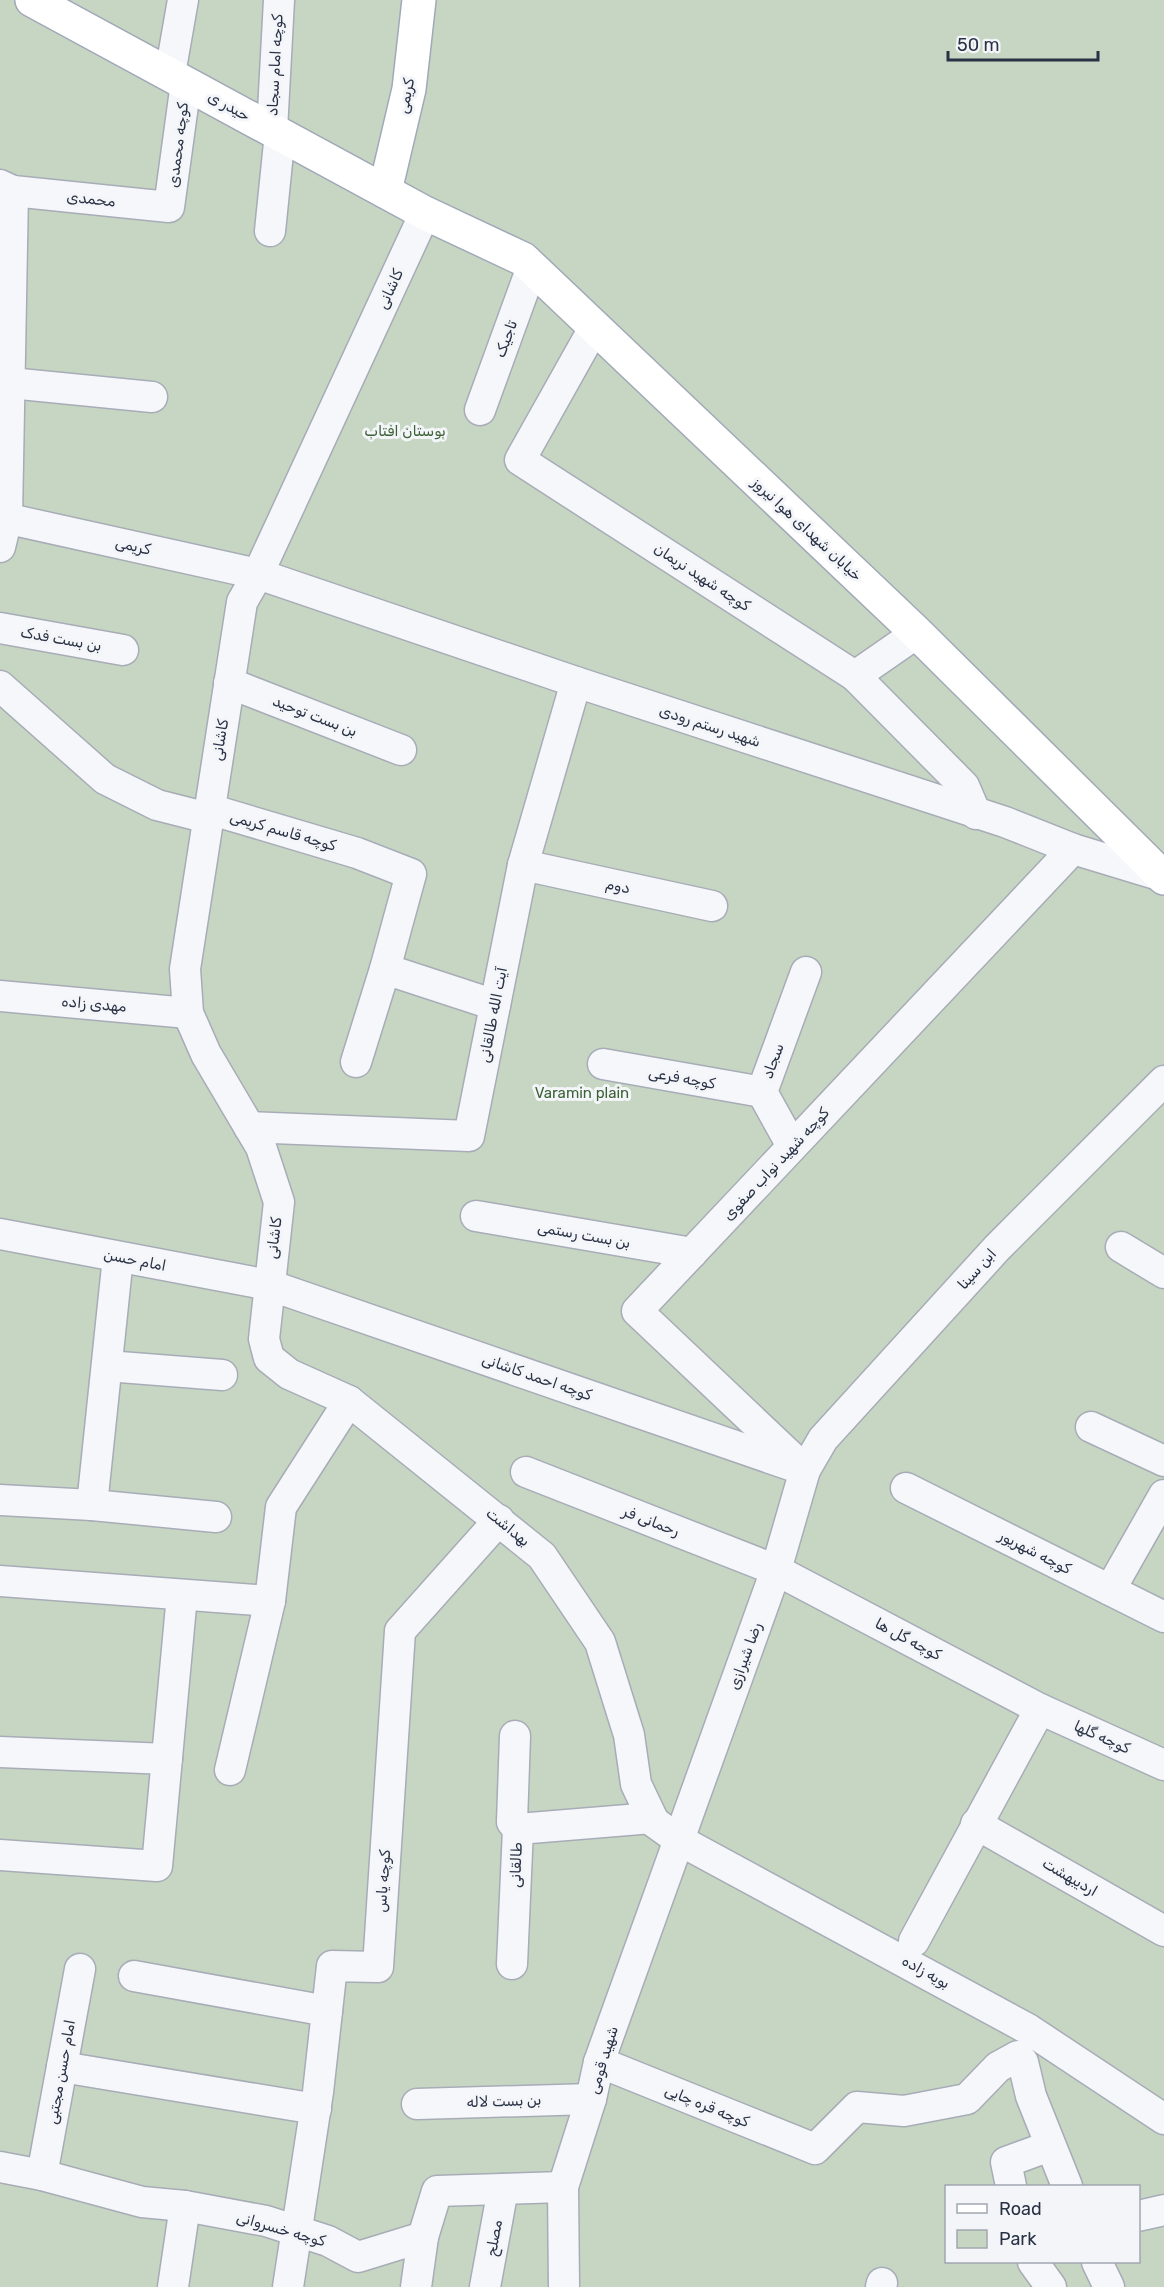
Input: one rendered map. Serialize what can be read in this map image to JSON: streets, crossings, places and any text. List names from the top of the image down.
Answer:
{
  "streets": {
    "main road": ["کریمی", "حیدر ی", "خیابان شهدای هوا نیروز"],
    "street": [
      "کوچه امام سجاد",
      "کوچه محمدی",
      "محمدی",
      "کاشانی",
      "تاجیک",
      "کوچه شهید نریمان",
      "بن بست فدک",
      "بن بست توحید",
      "شهید رستم رودی",
      "کوچه قاسم کریمی",
      "دوم",
      "مهدی زاده",
      "آیت الله طالقانی",
      "سجاد",
      "کوچه فرعی",
      "کوچه شهید نواب صفوی",
      "بن بست رستمی",
      "امام حسن",
      "ابن سینا",
      "کوچه احمد کاشانی",
      "رحمانی فر",
      "بهداشت",
      "کوچه شهریور",
      "کوچه گل ها",
      "رضا شیرازی",
      "کوچه گلها",
      "طالقانی",
      "اردیبهشت",
      "کوچه یاس",
      "بویه زاده",
      "شهید قومی",
      "امام حسن مجتبی",
      "بن بست لاله",
      "کوچه قره چایی",
      "کوچه خسروانی",
      "مصلح"
    ]
  },
  "crossings": [
    ["کوچه امام سجاد", "حیدر ی"],
    ["کریمی", "حیدر ی"],
    ["کریمی", "کاشانی"],
    ["کریمی", "شهید رستم رودی"],
    ["حیدر ی", "کوچه محمدی"],
    ["حیدر ی", "کاشانی"],
    ["حیدر ی", "خیابان شهدای هوا نیروز"],
    ["کوچه محمدی", "محمدی"],
    ["کاشانی", "خیابان شهدای هوا نیروز"],
    ["کاشانی", "بن بست توحید"],
    ["کاشانی", "شهید رستم رودی"],
    ["کاشانی", "کوچه قاسم کریمی"],
    ["کاشانی", "مهدی زاده"],
    ["کاشانی", "آیت الله طالقانی"],
    ["کاشانی", "امام حسن"],
    ["کاشانی", "کوچه احمد کاشانی"],
    ["کاشانی", "بهداشت"],
    ["تاجیک", "خیابان شهدای هوا نیروز"],
    ["خیابان شهدای هوا نیروز", "کوچه شهید نریمان"],
    ["خیابان شهدای هوا نیروز", "شهید رستم رودی"],
    ["کوچه شهید نریمان", "شهید رستم رودی"],
    ["شهید رستم رودی", "آیت الله طالقانی"],
    ["شهید رستم رودی", "کوچه شهید نواب صفوی"],
    ["دوم", "آیت الله طالقانی"],
    ["سجاد", "کوچه فرعی"],
    ["سجاد", "کوچه شهید نواب صفوی"],
    ["کوچه شهید نواب صفوی", "بن بست رستمی"],
    ["کوچه شهید نواب صفوی", "ابن سینا"],
    ["کوچه شهید نواب صفوی", "کوچه احمد کاشانی"],
    ["کوچه شهید نواب صفوی", "رضا شیرازی"],
    ["امام حسن", "کوچه احمد کاشانی"],
    ["امام حسن", "بهداشت"],
    ["ابن سینا", "کوچه احمد کاشانی"],
    ["ابن سینا", "رضا شیرازی"],
    ["کوچه احمد کاشانی", "بهداشت"],
    ["کوچه احمد کاشانی", "رضا شیرازی"],
    ["رحمانی فر", "کوچه گل ها"],
    ["رحمانی فر", "رضا شیرازی"],
    ["بهداشت", "رضا شیرازی"],
    ["بهداشت", "طالقانی"],
    ["بهداشت", "کوچه یاس"],
    ["بهداشت", "بویه زاده"],
    ["بهداشت", "شهید قومی"],
    ["کوچه گل ها", "رضا شیرازی"],
    ["کوچه گل ها", "کوچه گلها"],
    ["رضا شیرازی", "بویه زاده"],
    ["رضا شیرازی", "شهید قومی"],
    ["کوچه یاس", "کوچه خسروانی"],
    ["بویه زاده", "شهید قومی"],
    ["بویه زاده", "کوچه قره چایی"],
    ["شهید قومی", "بن بست لاله"],
    ["شهید قومی", "کوچه قره چایی"],
    ["امام حسن مجتبی", "کوچه خسروانی"]
  ],
  "parks": ["بوستان افتاب", "Varamin plain"],
  "legend": ["Road", "Park"],
  "scale_bar": "50 m"
}
